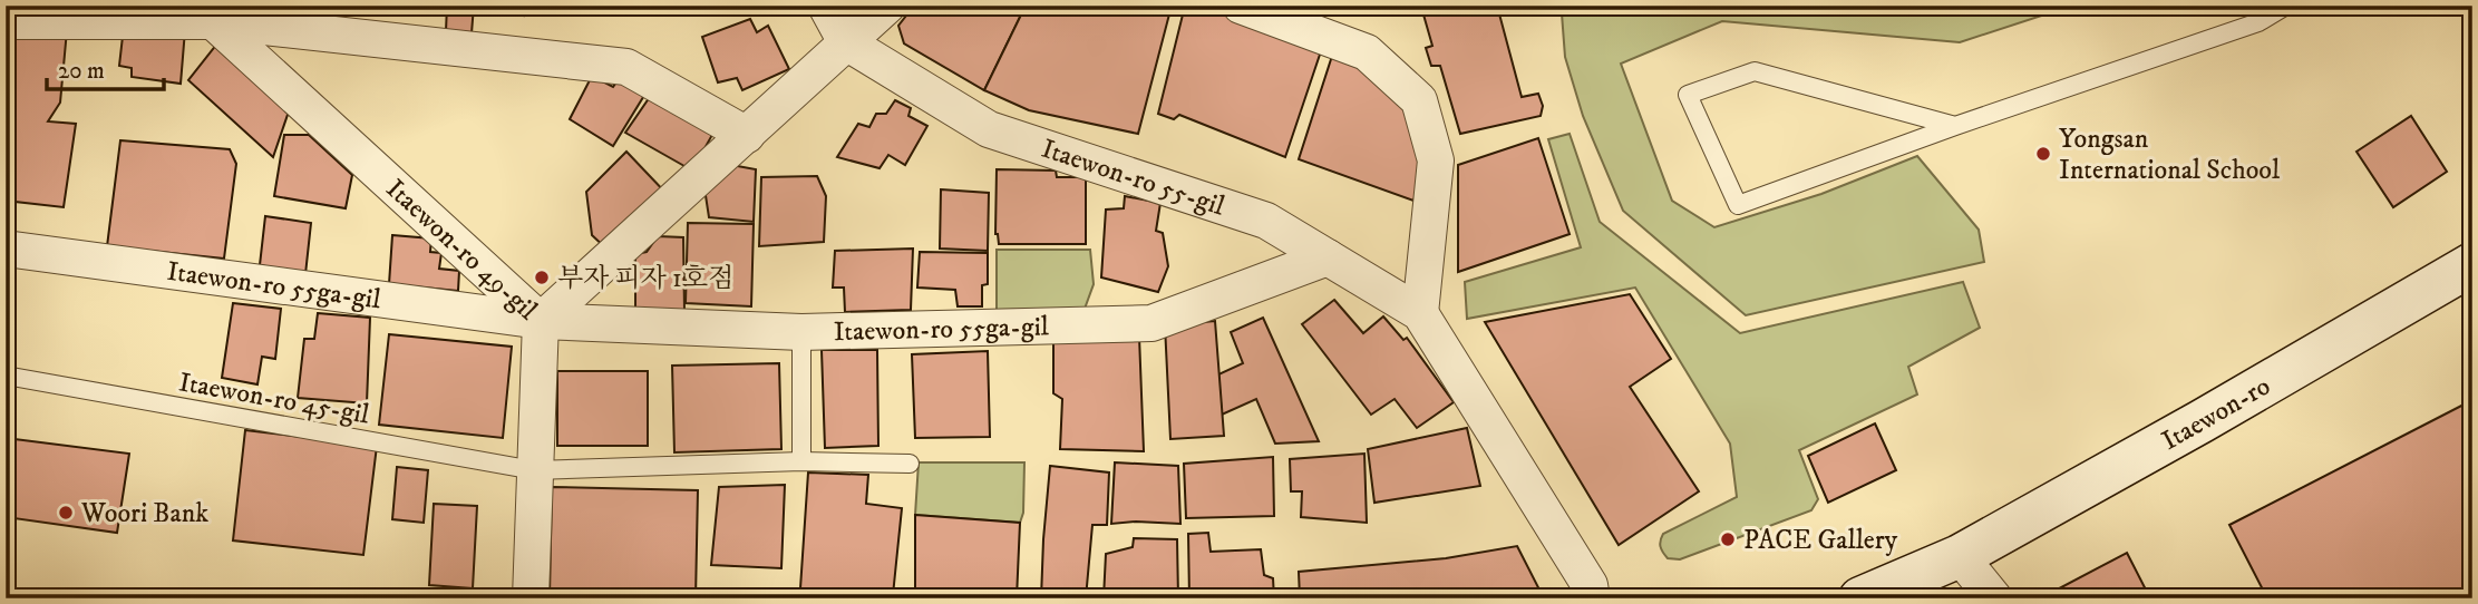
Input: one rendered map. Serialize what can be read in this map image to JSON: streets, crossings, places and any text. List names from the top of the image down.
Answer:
{
  "streets": {
    "main road": ["Itaewon-ro"],
    "street": ["Itaewon-ro 55-gil", "Itaewon-ro 49-gil", "Itaewon-ro 55ga-gil"],
    "lane": ["Itaewon-ro 45-gil"]
  },
  "crossings": [
    ["Itaewon-ro 55-gil", "Itaewon-ro 55ga-gil"],
    ["Itaewon-ro 49-gil", "Itaewon-ro 55ga-gil"],
    ["Itaewon-ro 49-gil", "Itaewon-ro 45-gil"]
  ],
  "places": [
    "Yongsan International School",
    "부자 피자 1호점",
    "Woori Bank",
    "PACE Gallery"
  ],
  "scale_bar": "20 m"
}
